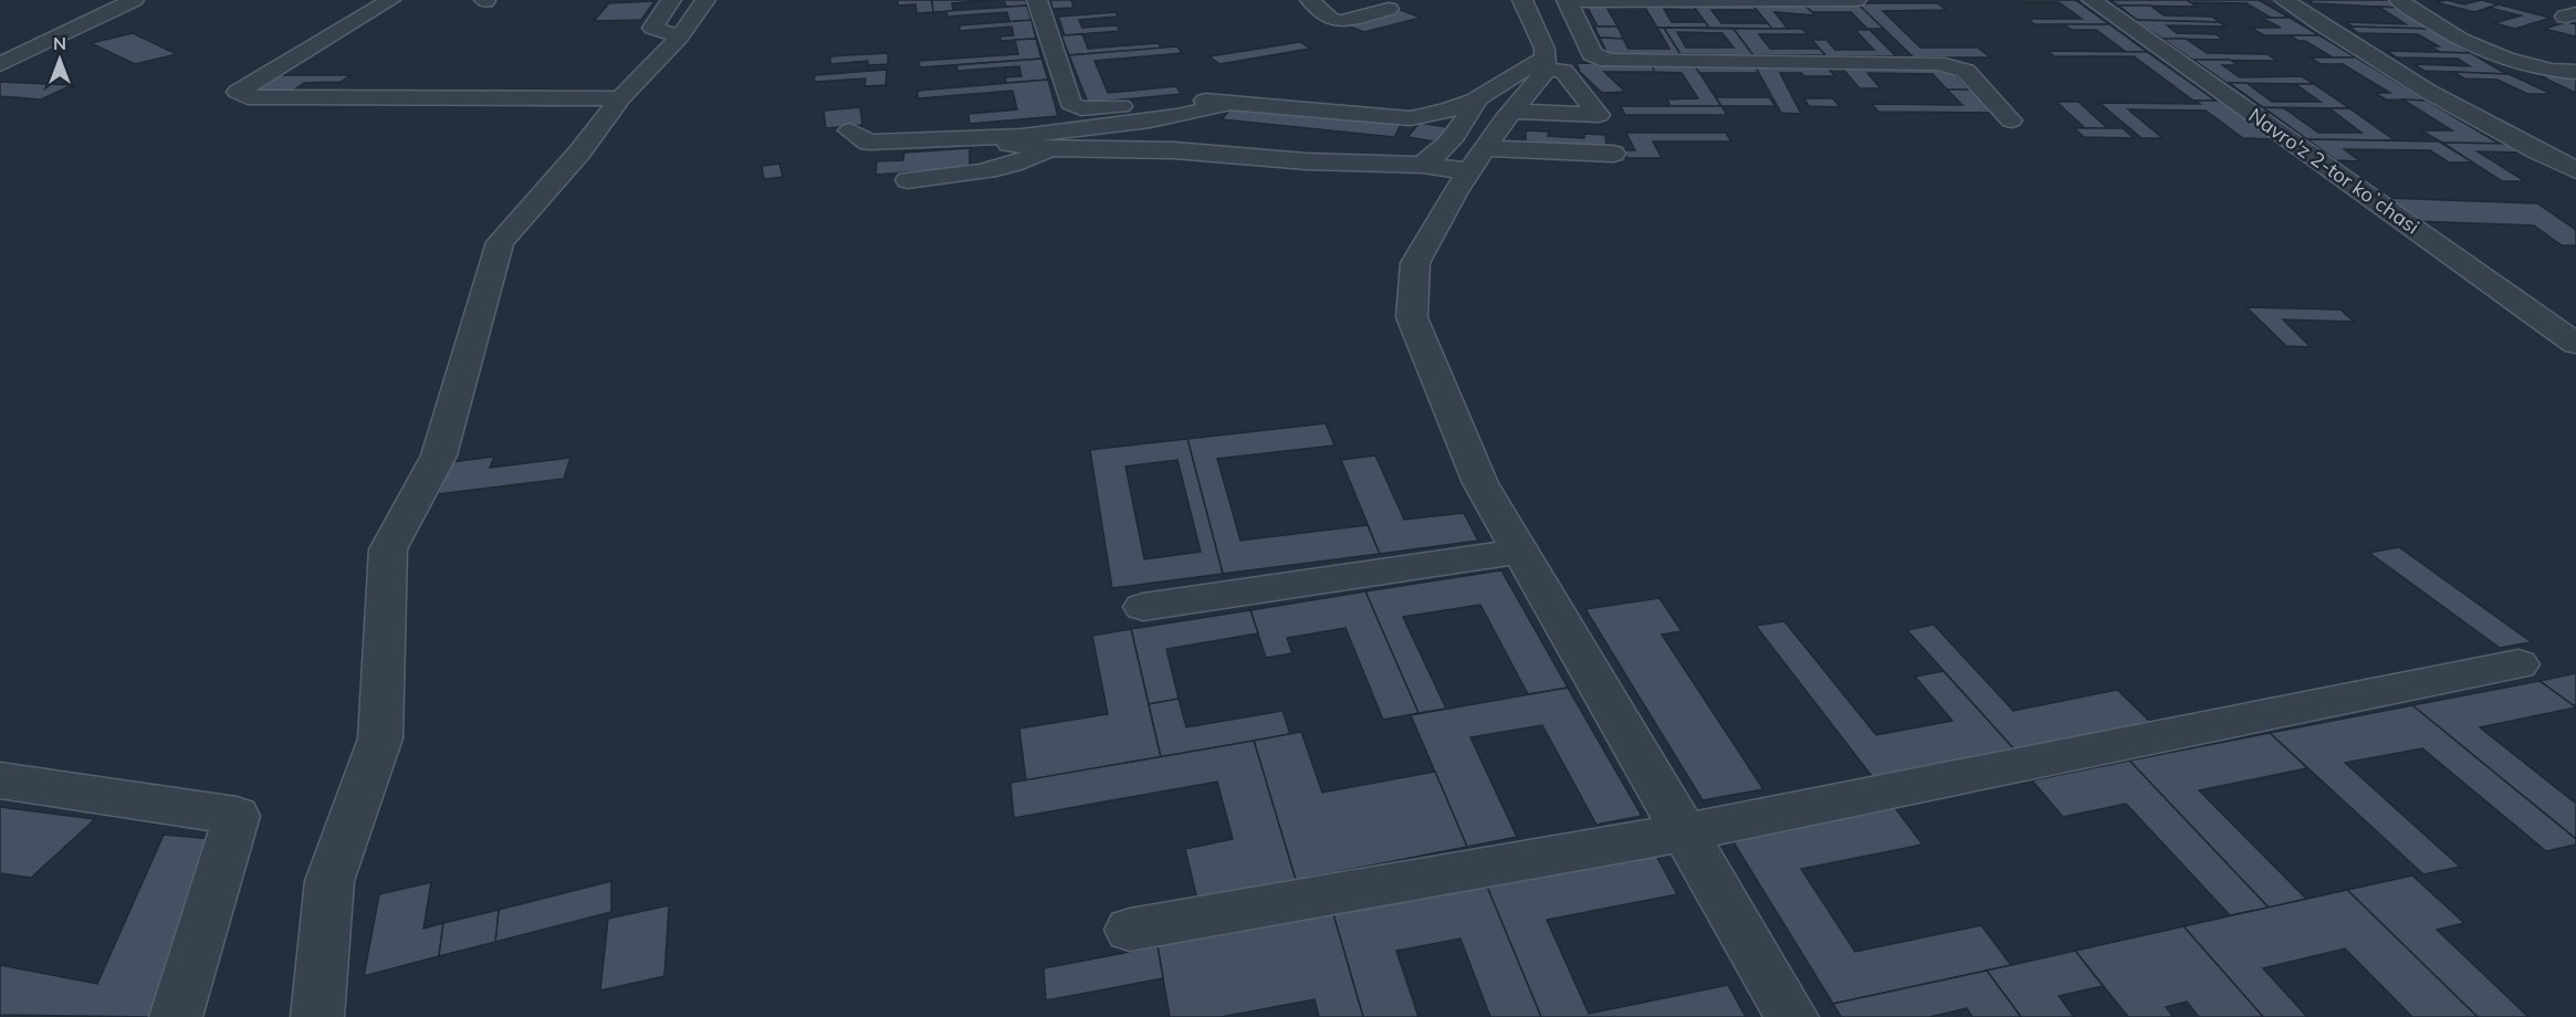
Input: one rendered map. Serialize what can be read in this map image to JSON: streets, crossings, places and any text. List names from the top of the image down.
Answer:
{
  "north": "top"
}
